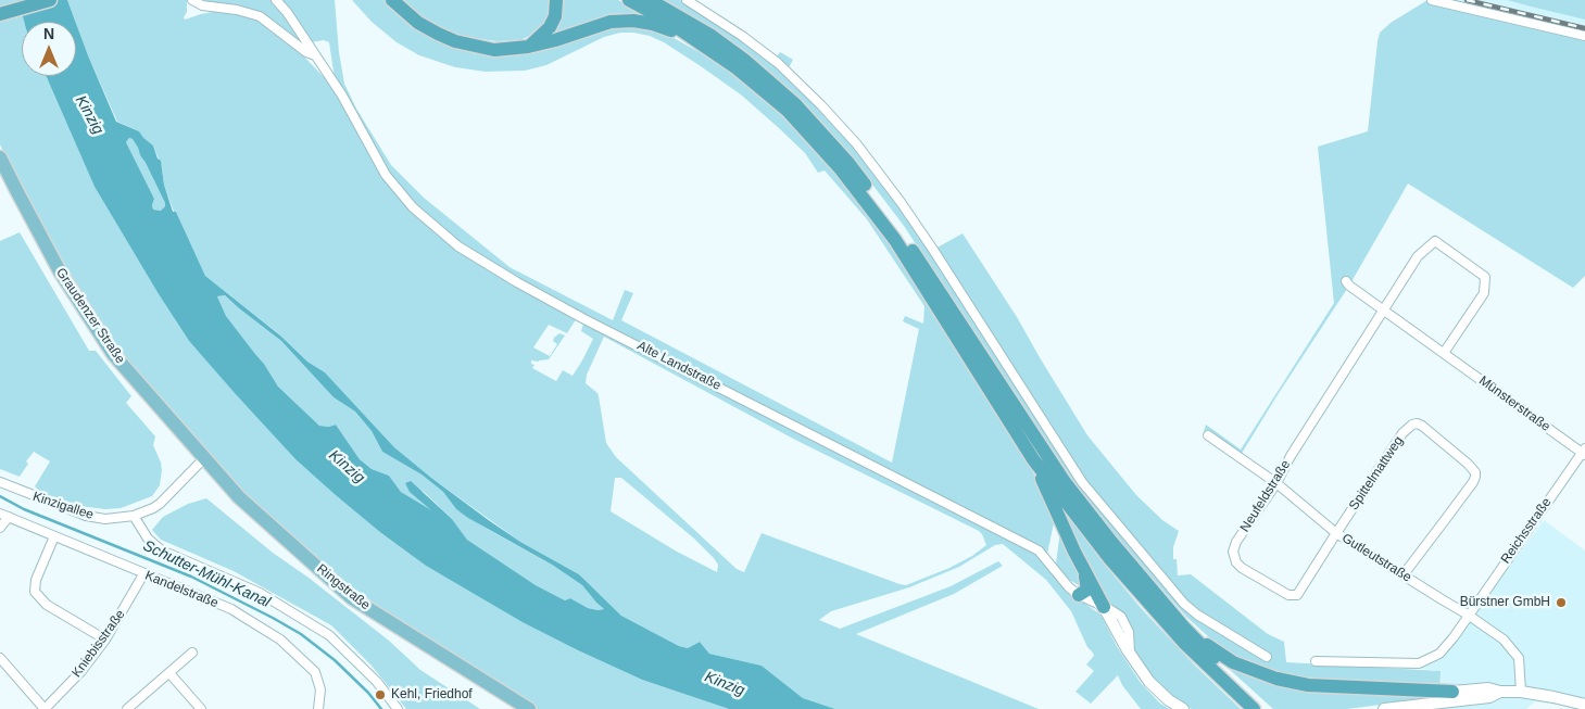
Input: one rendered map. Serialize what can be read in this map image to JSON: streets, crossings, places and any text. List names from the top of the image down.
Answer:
{
  "streets": {
    "main road": ["Graudenzer Straße", "Ringstraße"],
    "street": [
      "Alte Landstraße",
      "Münsterstraße",
      "Spittelmattweg",
      "Neufeldstraße",
      "Kinzigallee",
      "Reichsstraße",
      "Gutleutstraße",
      "Kandelstraße",
      "Kniebisstraße"
    ]
  },
  "crossings": [
    ["Graudenzer Straße", "Kinzigallee"],
    ["Graudenzer Straße", "Ringstraße"],
    ["Münsterstraße", "Neufeldstraße"],
    ["Münsterstraße", "Reichsstraße"],
    ["Spittelmattweg", "Neufeldstraße"],
    ["Spittelmattweg", "Gutleutstraße"],
    ["Neufeldstraße", "Gutleutstraße"],
    ["Kinzigallee", "Ringstraße"],
    ["Reichsstraße", "Gutleutstraße"],
    ["Kandelstraße", "Kniebisstraße"]
  ],
  "water": ["Kinzig", "Schutter-Mühl-Kanal"],
  "places": ["Bürstner GmbH", "Kehl, Friedhof"],
  "north": "top"
}
